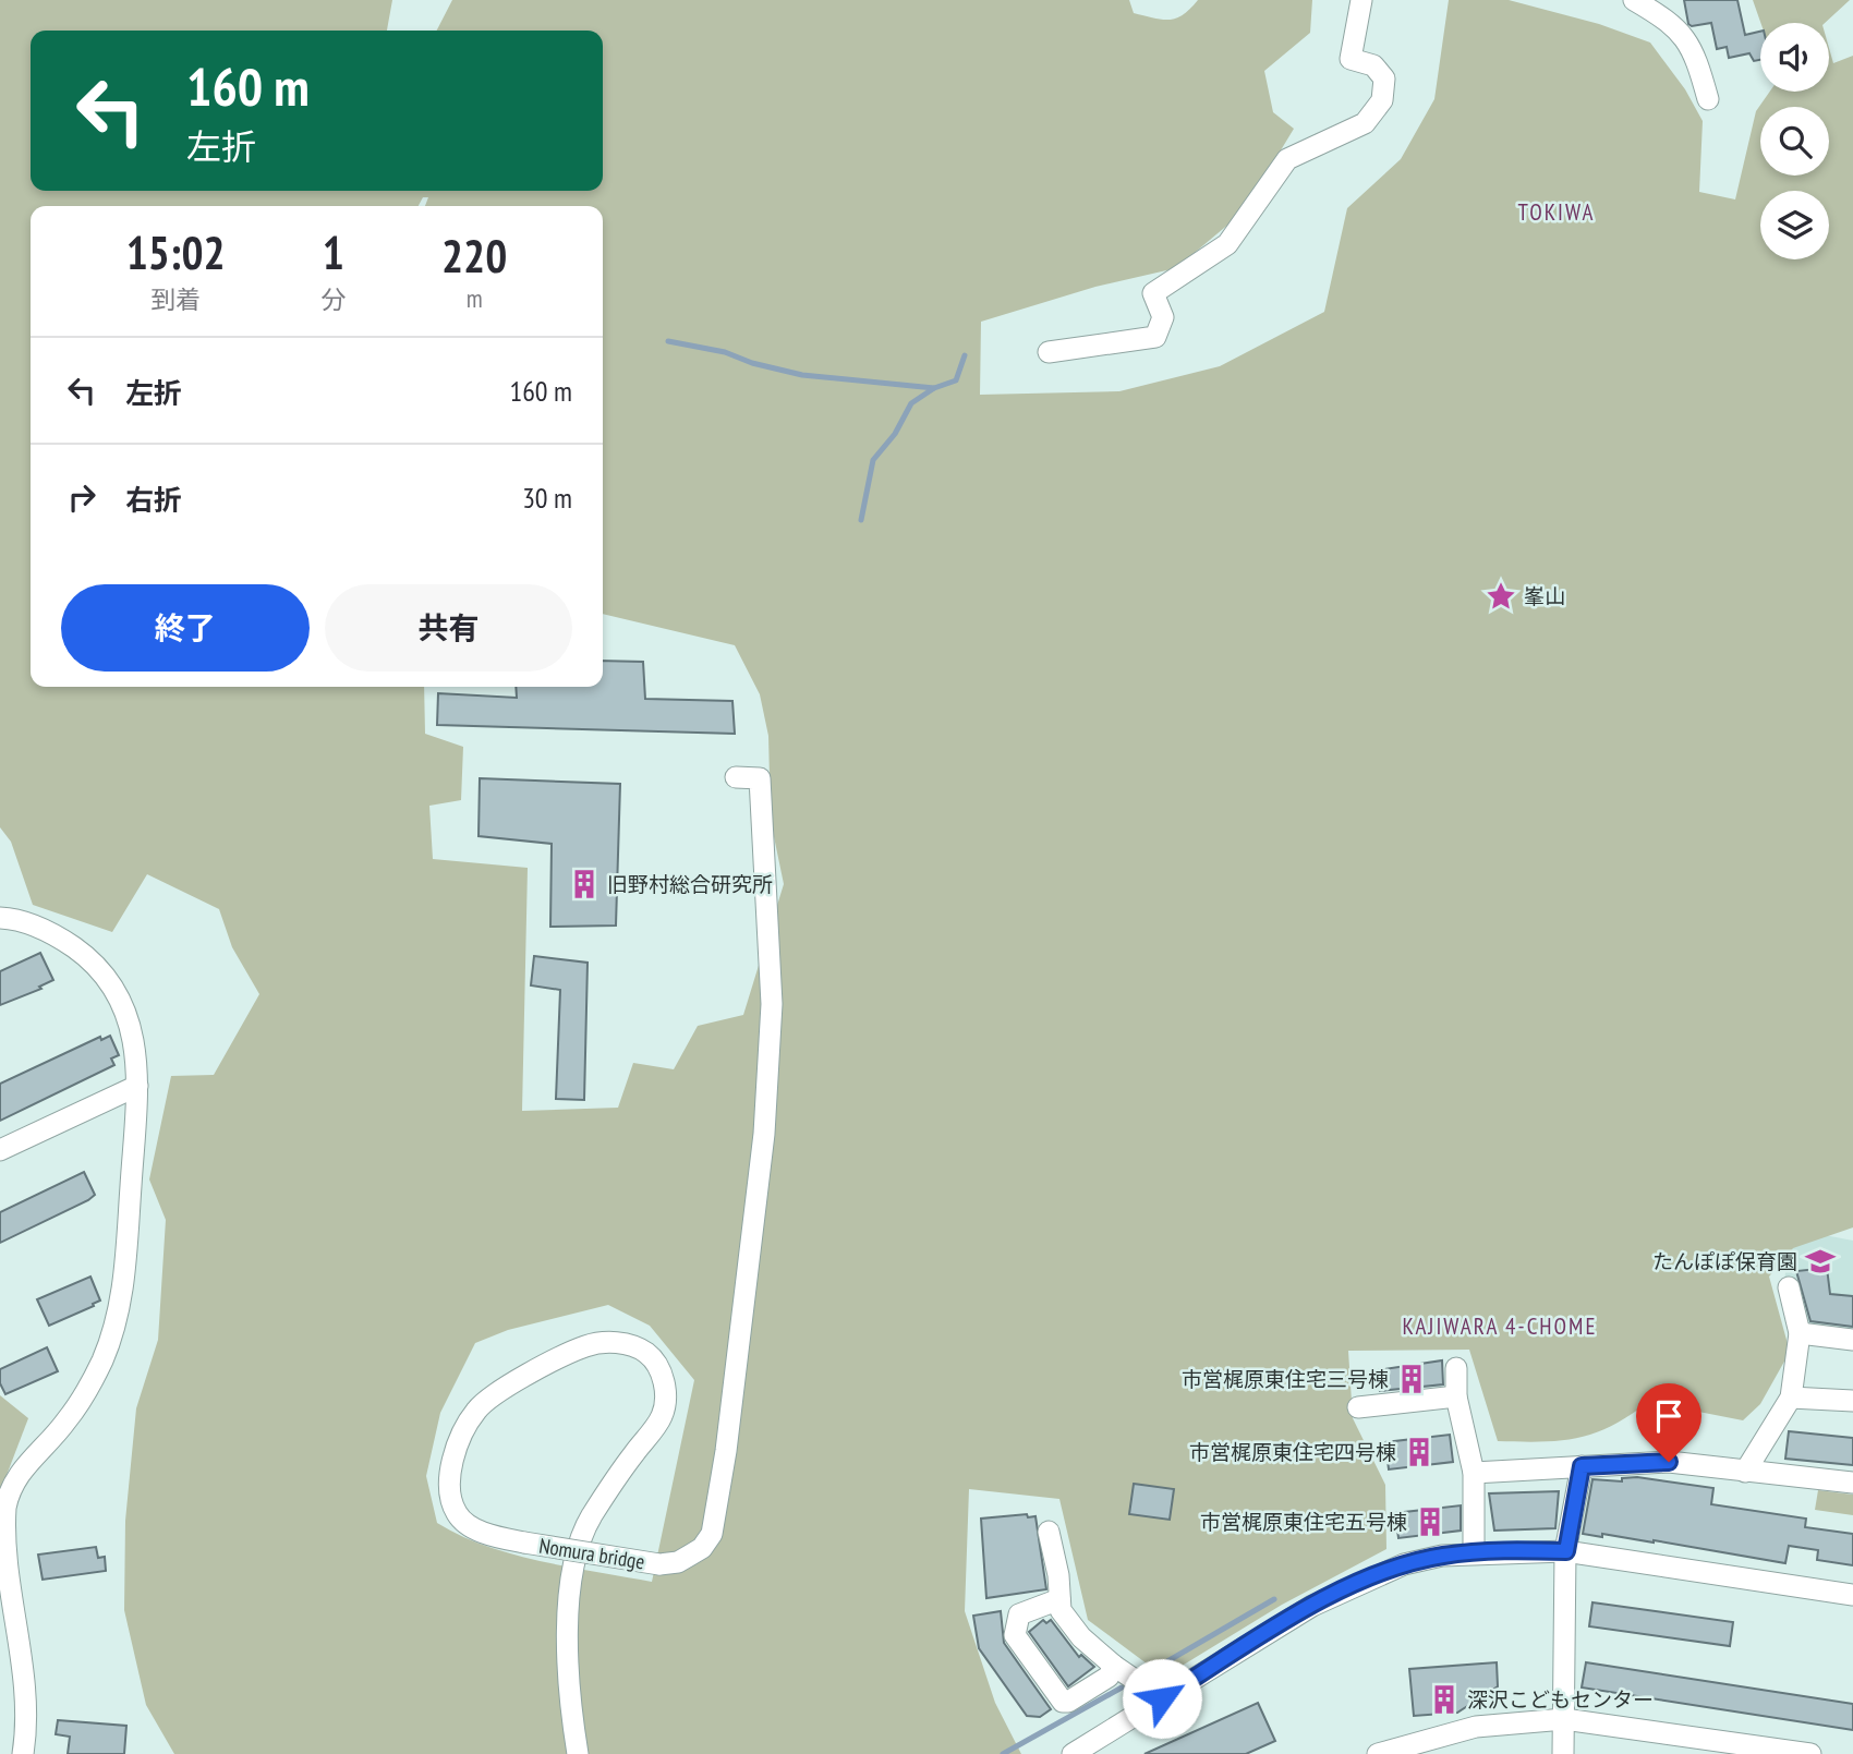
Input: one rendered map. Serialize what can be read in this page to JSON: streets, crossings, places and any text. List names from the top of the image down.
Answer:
{
  "streets": {
    "street": ["Nomura bridge"]
  },
  "districts": ["TOKIWA", "KAJIWARA 4-CHOME"],
  "places": {
    "place": ["峯山"],
    "building": [
      "旧野村総合研究所",
      "市営梶原東住宅三号棟",
      "市営梶原東住宅四号棟",
      "市営梶原東住宅五号棟",
      "深沢こどもセンター"
    ],
    "school or university": ["たんぽぽ保育園"]
  },
  "page": {
    "turn": ["160 m", "左折"],
    "eta": [
      "15:02",
      "到着",
      "1",
      "分",
      "220",
      "m"
    ],
    "list": [
      {
        "name": "左折",
        "value": "160 m"
      },
      {
        "name": "右折",
        "value": "30 m"
      }
    ],
    "buttons": ["終了", "共有"]
  }
}
